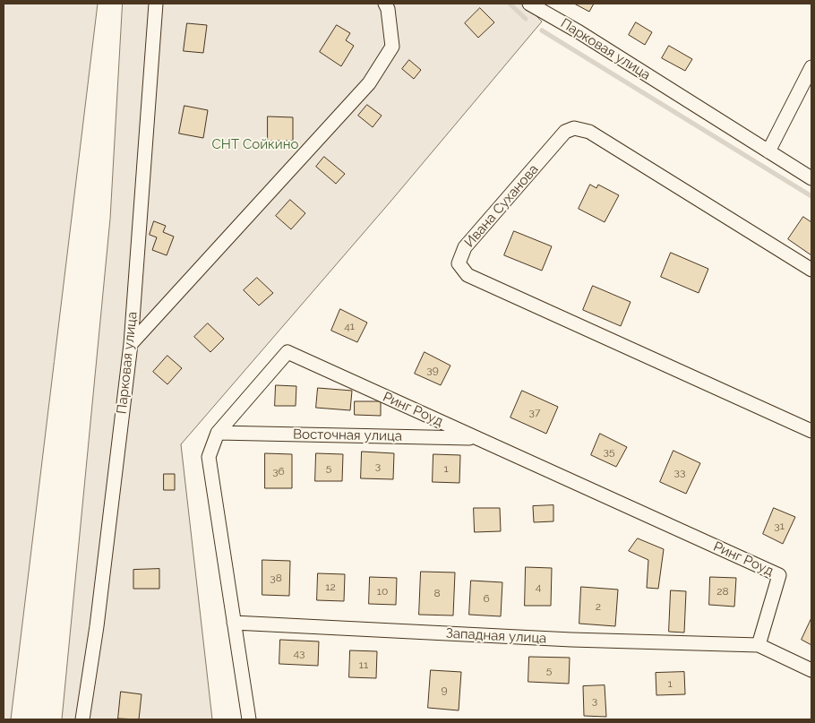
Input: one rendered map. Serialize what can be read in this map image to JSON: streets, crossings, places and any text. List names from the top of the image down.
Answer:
{
  "streets": {
    "street": [
      "Парковая улица",
      "Ивана Суханова",
      "Ринг Роуд",
      "Восточная улица",
      "Западная улица"
    ]
  },
  "crossings": [
    ["Ринг Роуд", "Восточная улица"],
    ["Ринг Роуд", "Западная улица"]
  ],
  "parks": ["СНТ Сойкино"],
  "house_numbers": [
    "41",
    "39",
    "37",
    "35",
    "3",
    "5",
    "1",
    "36",
    "33",
    "31",
    "38",
    "12",
    "4",
    "10",
    "28",
    "8",
    "6",
    "2",
    "43",
    "11",
    "5",
    "1",
    "9",
    "3"
  ]
}
